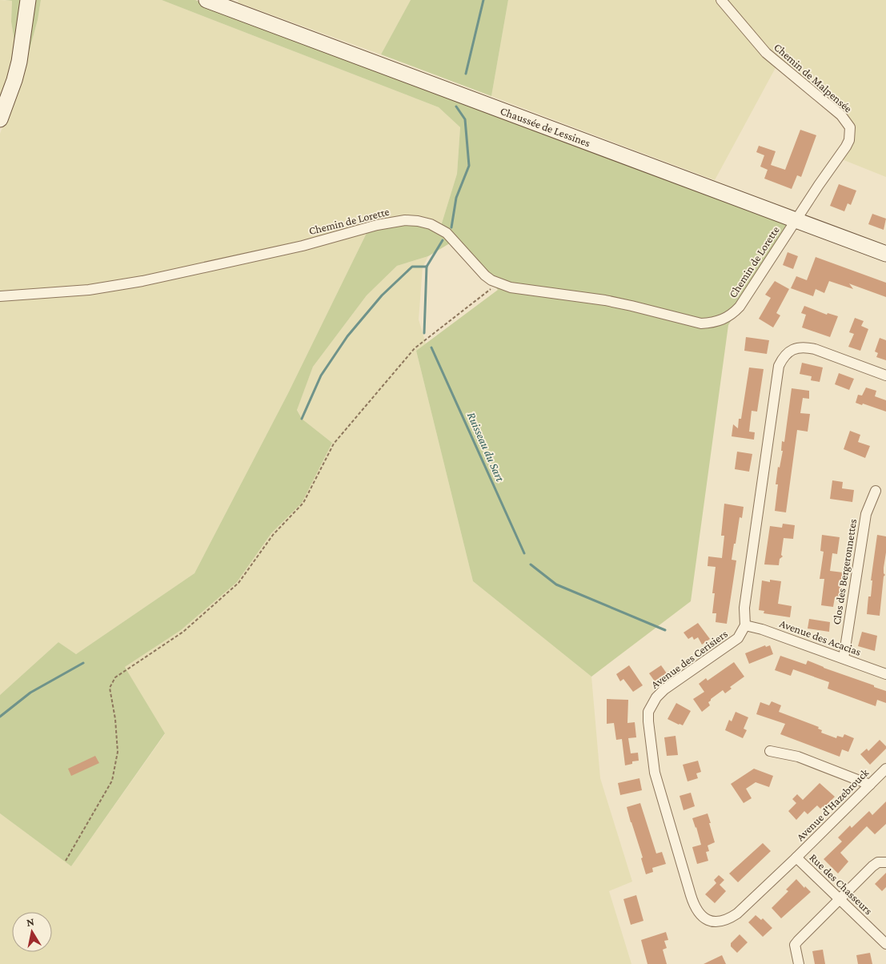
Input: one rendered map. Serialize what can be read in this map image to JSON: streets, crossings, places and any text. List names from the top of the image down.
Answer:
{
  "streets": {
    "main road": ["Chaussée de Lessines"],
    "street": [
      "Chemin de Malpensée",
      "Chemin de Lorette",
      "Clos des Bergeronnettes",
      "Avenue des Acacias",
      "Avenue des Cerisiers",
      "Avenue d'Hazebrouck",
      "Rue des Chasseurs"
    ]
  },
  "crossings": [
    ["Chemin de Malpensée", "Chaussée de Lessines"],
    ["Chemin de Malpensée", "Chemin de Lorette"],
    ["Chaussée de Lessines", "Chemin de Lorette"],
    ["Clos des Bergeronnettes", "Avenue des Acacias"],
    ["Avenue des Acacias", "Avenue des Cerisiers"],
    ["Avenue des Cerisiers", "Avenue d'Hazebrouck"],
    ["Avenue des Cerisiers", "Rue des Chasseurs"],
    ["Avenue d'Hazebrouck", "Rue des Chasseurs"]
  ],
  "water": ["Ruisseau du Sart"],
  "north": "top"
}
